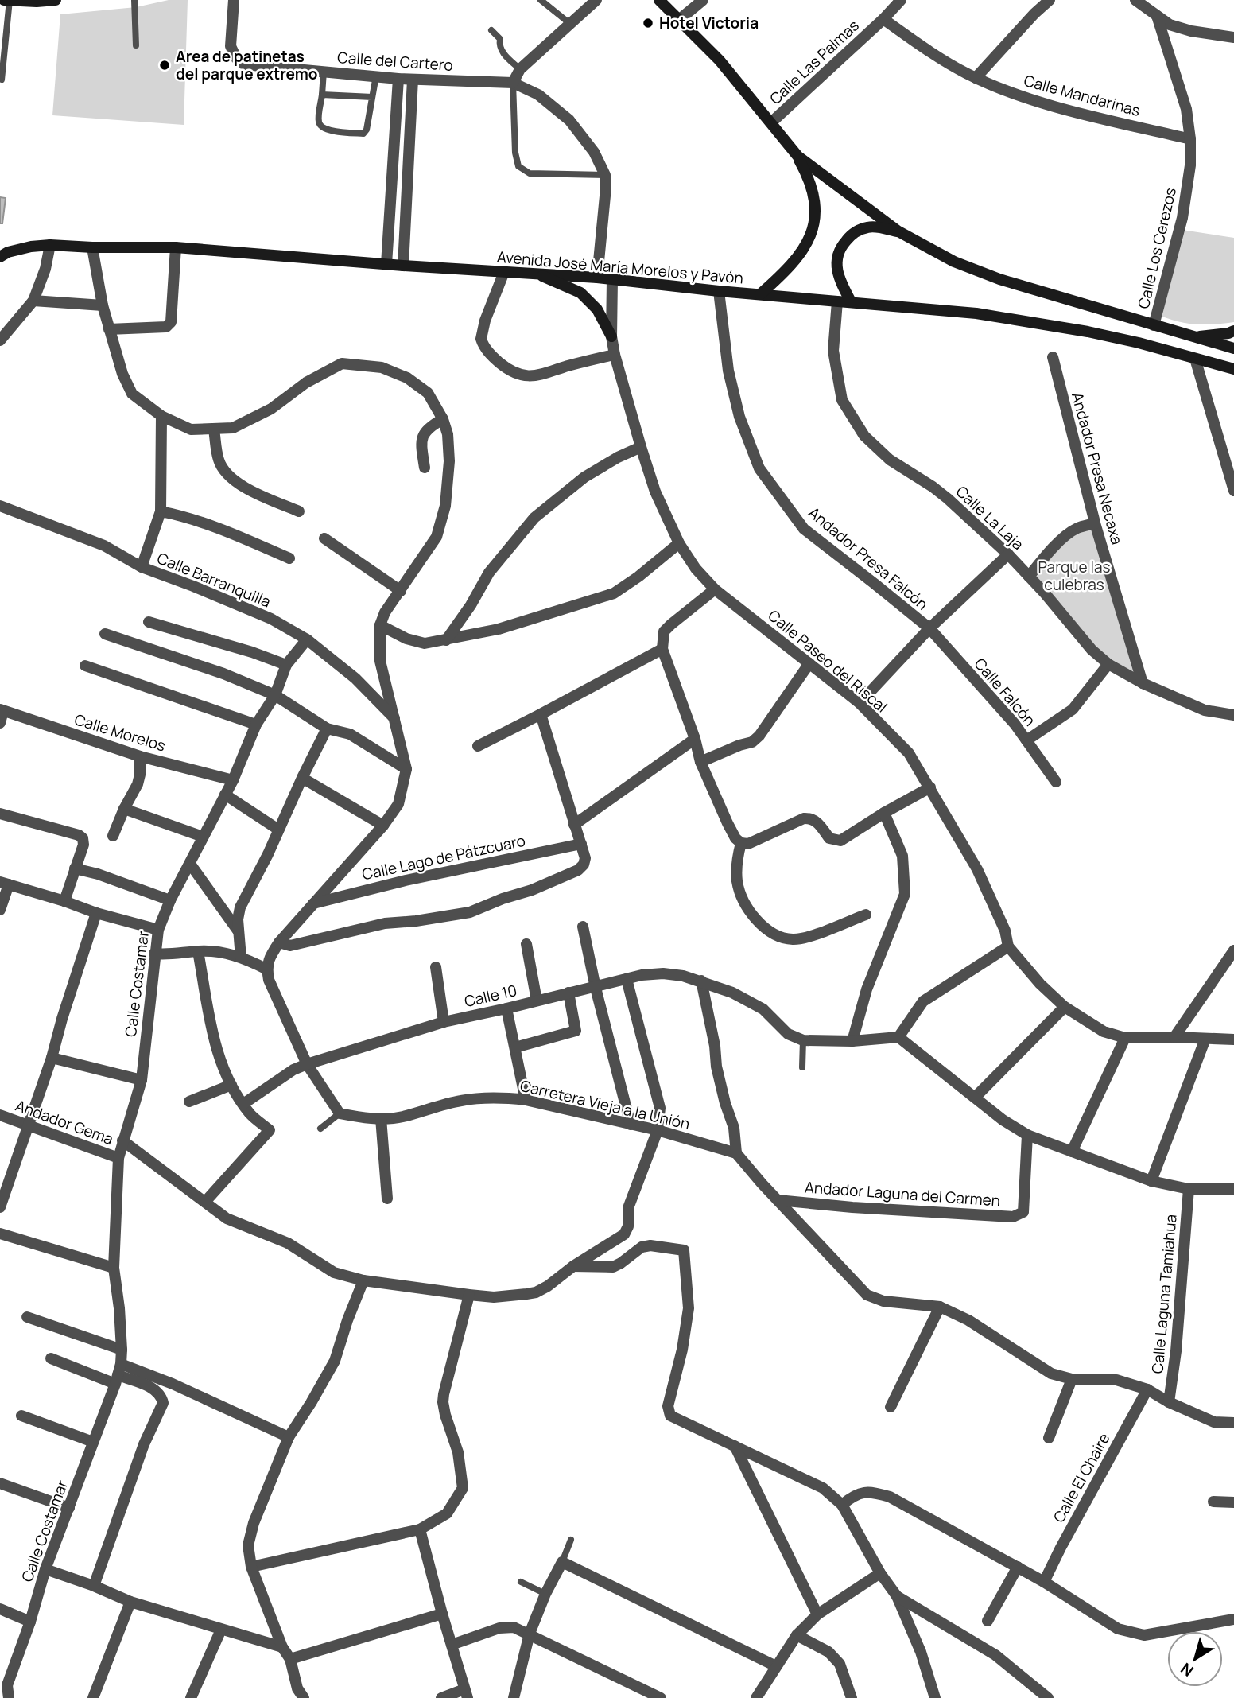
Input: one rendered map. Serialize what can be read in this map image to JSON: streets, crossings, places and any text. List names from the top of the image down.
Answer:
{
  "streets": {
    "main road": ["Avenida José María Morelos y Pavón"],
    "street": [
      "Calle del Cartero",
      "Calle Las Palmas",
      "Calle Mandarinas",
      "Calle Los Cerezos",
      "Andador Presa Necaxa",
      "Calle La Laja",
      "Andador Presa Falcón",
      "Calle Barranquilla",
      "Calle Paseo del Riscal",
      "Calle Falcón",
      "Calle Morelos",
      "Calle Lago de Pátzcuaro",
      "Calle Costamar",
      "Calle 10",
      "Carretera Vieja a la Unión",
      "Andador Gema",
      "Andador Laguna del Carmen",
      "Calle Laguna Tamiahua",
      "Calle El Chaire"
    ]
  },
  "crossings": [
    ["Calle Las Palmas", "Calle Mandarinas"],
    ["Calle Mandarinas", "Calle Los Cerezos"],
    ["Avenida José María Morelos y Pavón", "Calle La Laja"],
    ["Avenida José María Morelos y Pavón", "Andador Presa Falcón"],
    ["Avenida José María Morelos y Pavón", "Calle Paseo del Riscal"],
    ["Andador Presa Necaxa", "Calle La Laja"],
    ["Calle La Laja", "Calle Falcón"],
    ["Andador Presa Falcón", "Calle Falcón"],
    ["Calle Barranquilla", "Calle Costamar"],
    ["Calle Morelos", "Calle Costamar"],
    ["Calle Costamar", "Andador Gema"]
  ],
  "parks": ["Parque las culebras"],
  "places": ["Hotel Victoria", "Area de patinetas del parque extremo"],
  "north": "bottom left"
}
